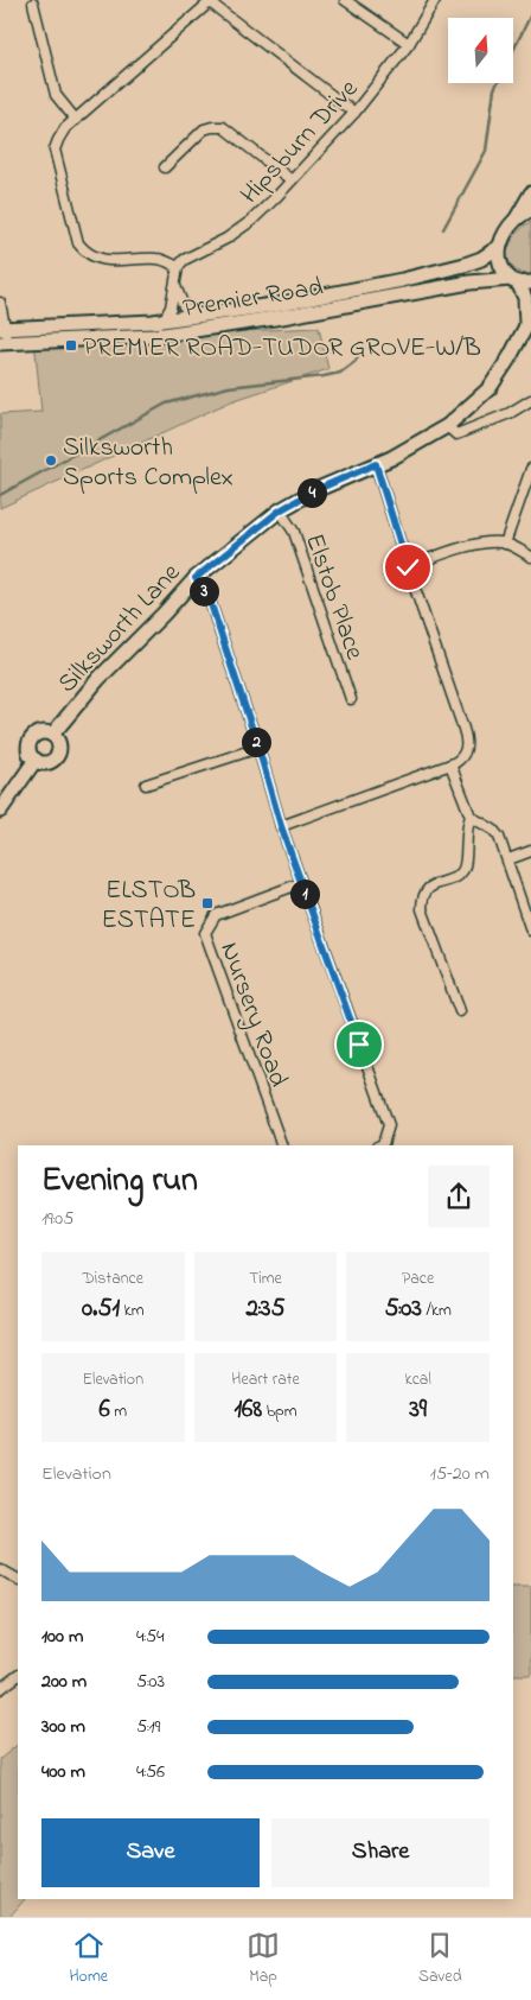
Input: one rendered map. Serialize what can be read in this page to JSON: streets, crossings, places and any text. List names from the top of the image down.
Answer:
{
  "streets": {
    "main road": ["Premier Road", "Silksworth Lane"],
    "street": ["Hipsburn Drive", "Elstob Place", "Nursery Road"]
  },
  "crossings": [
    ["Premier Road", "Silksworth Lane"],
    ["Elstob Place", "Silksworth Lane"]
  ],
  "places": {
    "transit": ["PREMIER ROAD-TUDOR GROVE-W/B", "ELSTOB ESTATE"],
    "other": ["Silksworth Sports Complex"]
  },
  "north": "top",
  "page": {
    "pins": [
      "4",
      "3",
      "2",
      "1"
    ],
    "heading": ["Evening run", "19:05"],
    "stats": [
      ["Distance", "0.51 km"],
      ["Time", "2:35"],
      ["Pace", "5:03 /km"],
      ["Elevation", "6 m"],
      ["Heart rate", "168 bpm"],
      ["kcal", "39"]
    ],
    "chart": ["Elevation", "15–20 m"],
    "list": [
      {
        "name": "100 m",
        "note": "4:54"
      },
      {
        "name": "200 m",
        "note": "5:03"
      },
      {
        "name": "300 m",
        "note": "5:19"
      },
      {
        "name": "400 m",
        "note": "4:56"
      }
    ],
    "buttons": ["Save", "Share"],
    "tabs": ["Home", "Map", "Saved"]
  }
}
